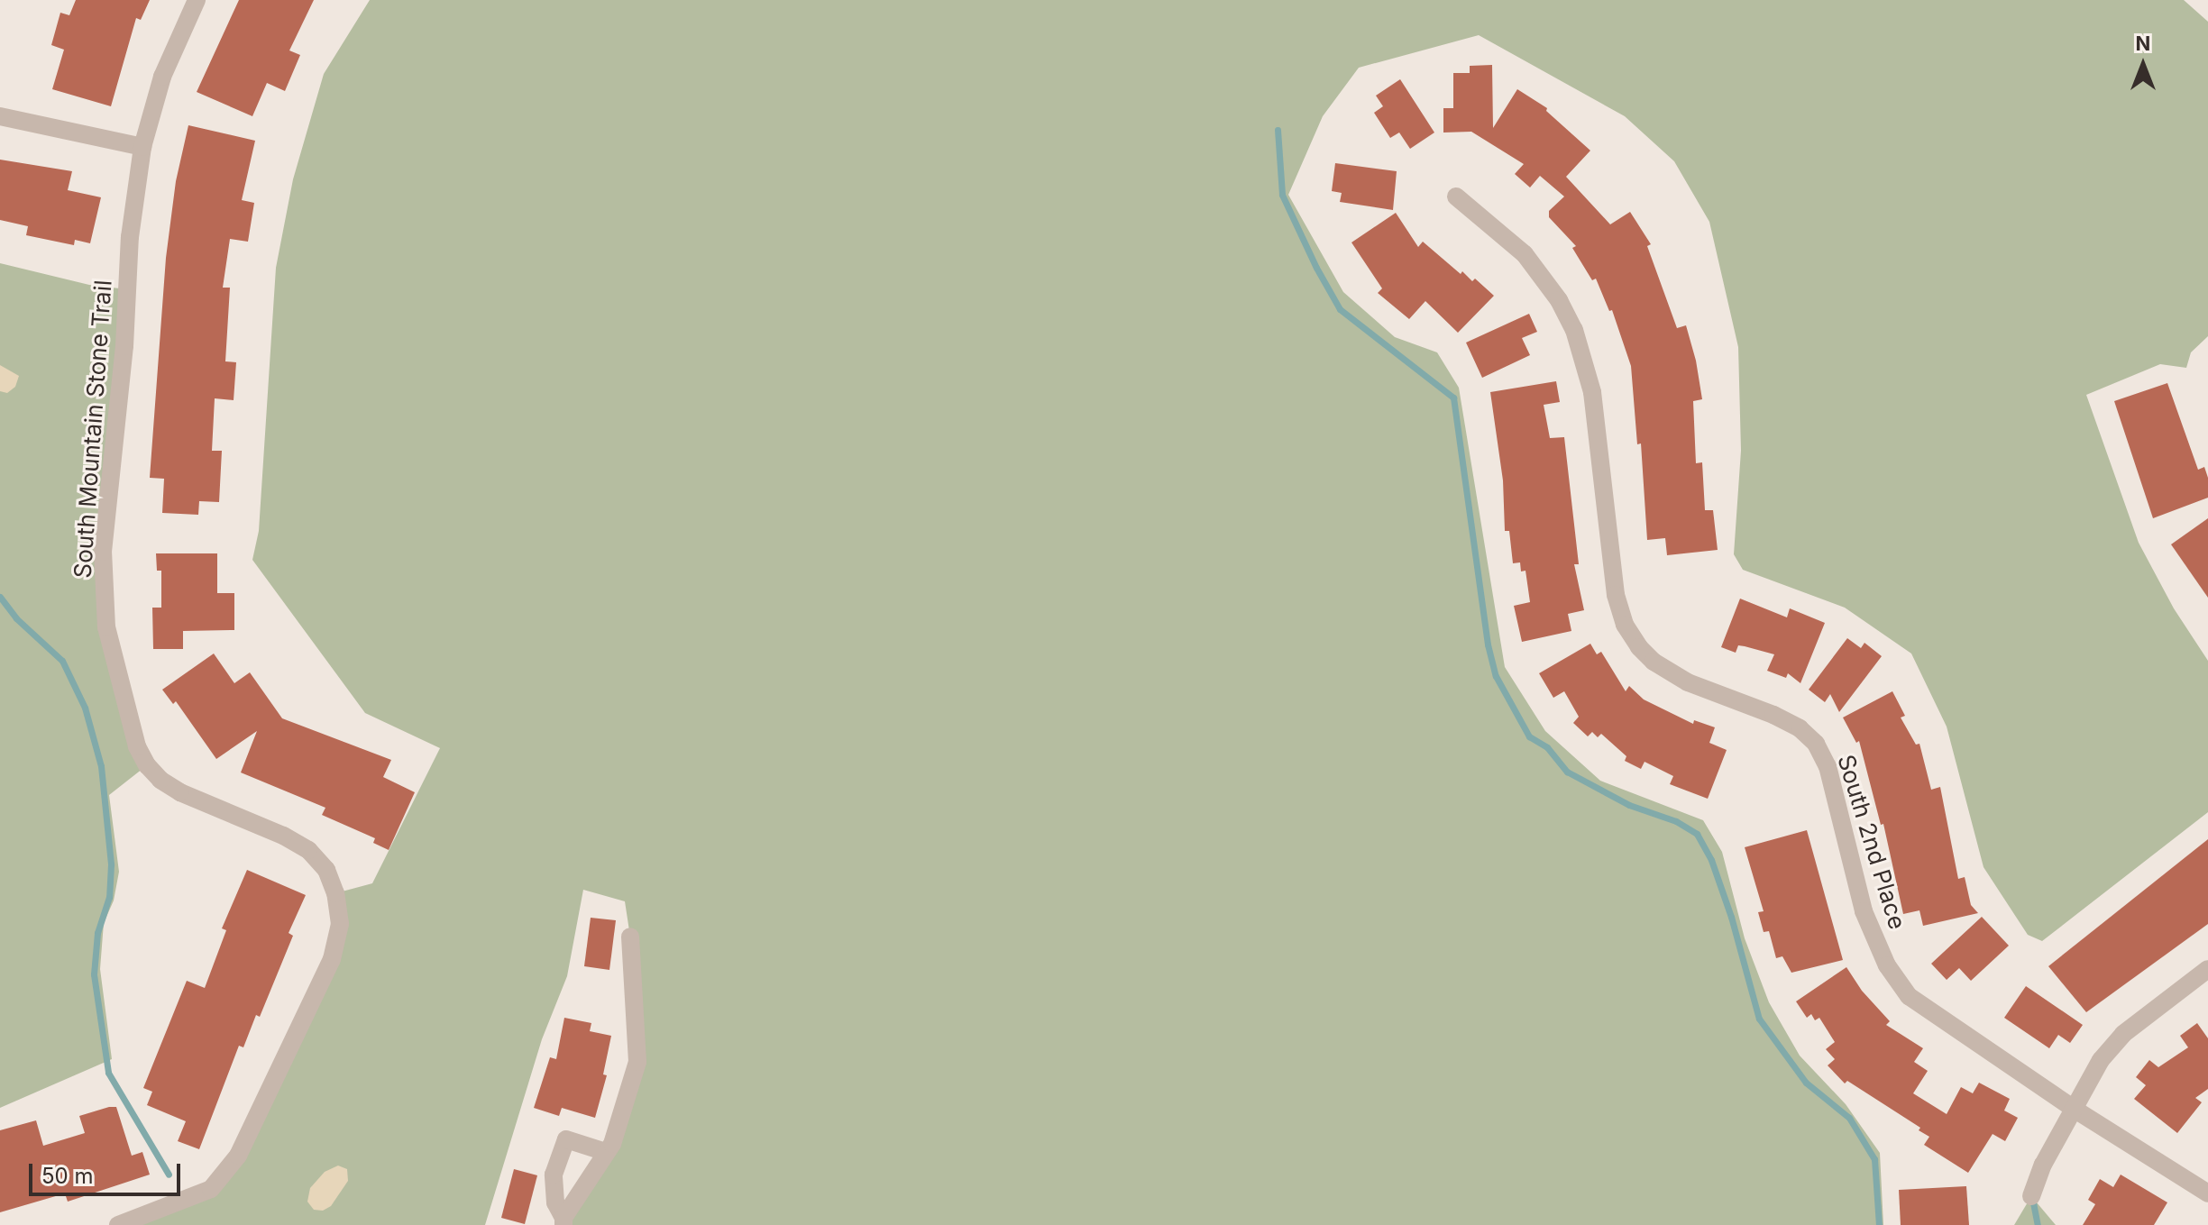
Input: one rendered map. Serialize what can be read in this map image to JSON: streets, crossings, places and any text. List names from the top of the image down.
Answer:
{
  "streets": {
    "street": ["South Mountain Stone Trail", "South 2nd Place"]
  },
  "scale_bar": "50 m",
  "north": "top"
}
